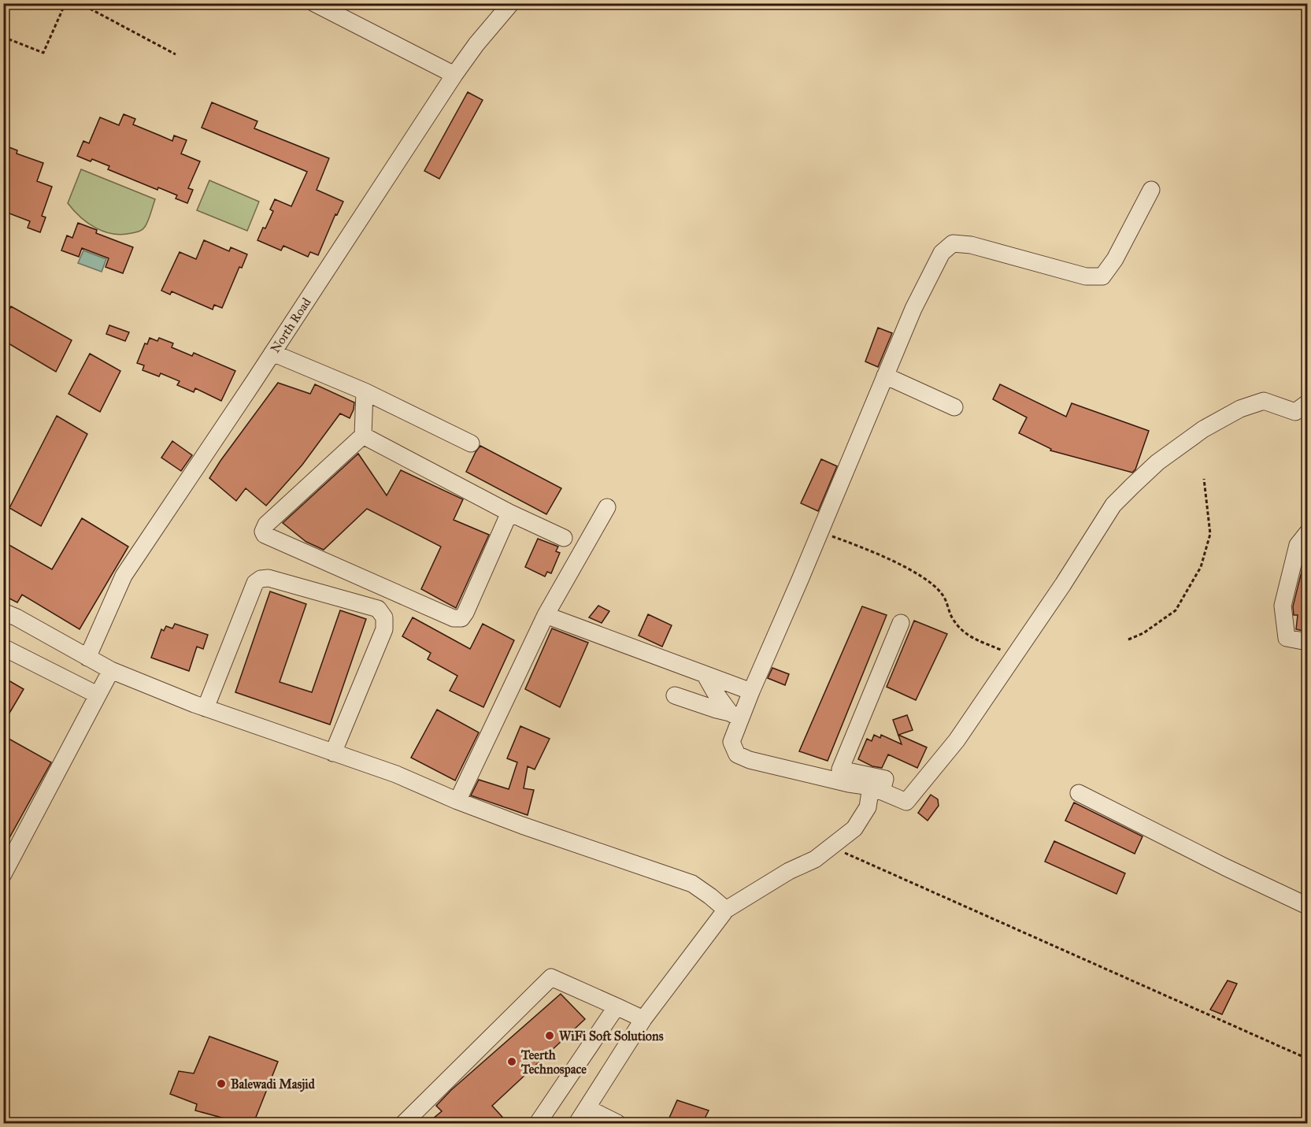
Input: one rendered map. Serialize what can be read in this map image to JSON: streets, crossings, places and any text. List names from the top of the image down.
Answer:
{
  "streets": {
    "street": ["North Road"]
  },
  "places": ["WiFi Soft Solutions", "Teerth Technospace", "Balewadi Masjid"]
}
